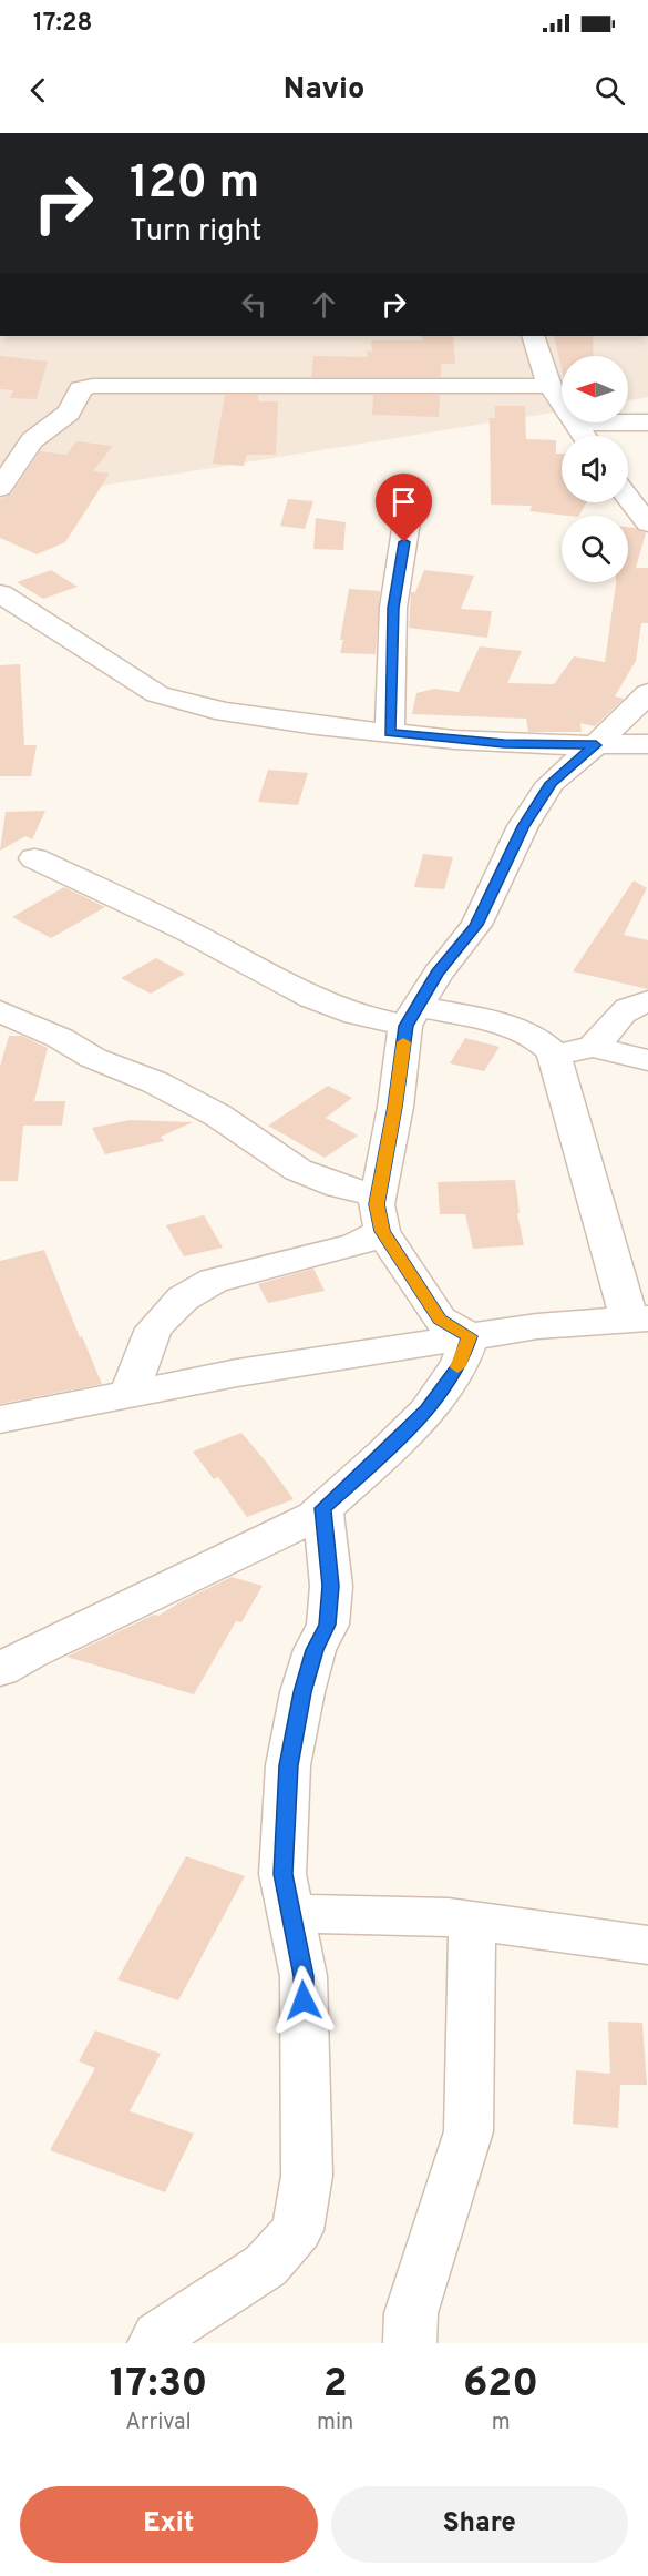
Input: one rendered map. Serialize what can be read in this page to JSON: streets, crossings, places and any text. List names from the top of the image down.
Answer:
{
  "north": "left",
  "page": {
    "status": "17:28",
    "header": "Navio",
    "turn": ["120 m", "Turn right"],
    "eta": [
      "17:30",
      "Arrival",
      "2",
      "min",
      "620",
      "m"
    ],
    "buttons": ["Exit", "Share"]
  }
}
